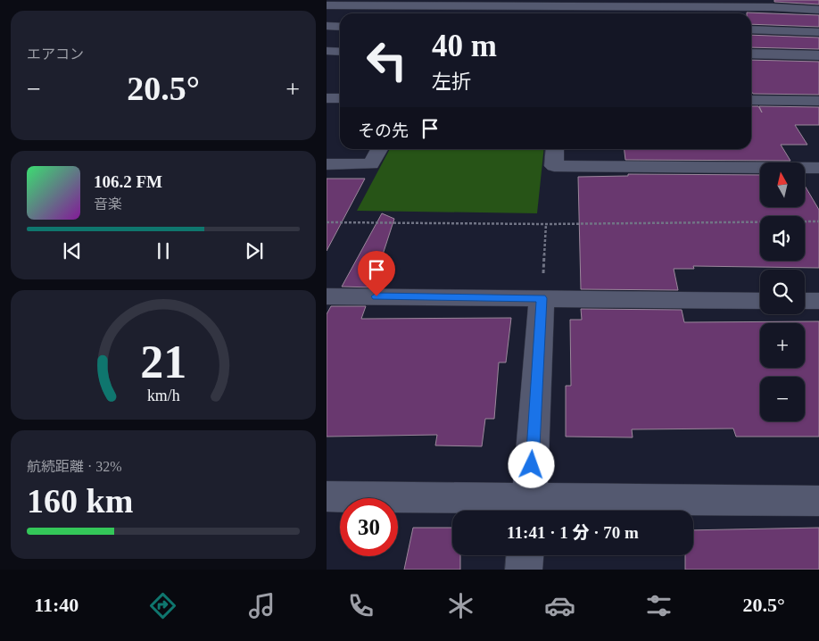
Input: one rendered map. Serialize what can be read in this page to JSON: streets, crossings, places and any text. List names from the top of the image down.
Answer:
{
  "north": "top",
  "page": {
    "tile": [
      "エアコン",
      ["航続距離 · 32%", "160 km"]
    ],
    "turn": ["40 m", "左折"],
    "heat": ["−", "20.5°", "+"],
    "then": "その先",
    "map_buttons": ["+", "−"],
    "song": ["106.2 FM", "音楽"],
    "limit": "30",
    "trip": "11:41 · 1 分 · 70 m",
    "tabs": ["11:40", "20.5°"],
    "gauge": ["21", "km/h"]
  }
}
